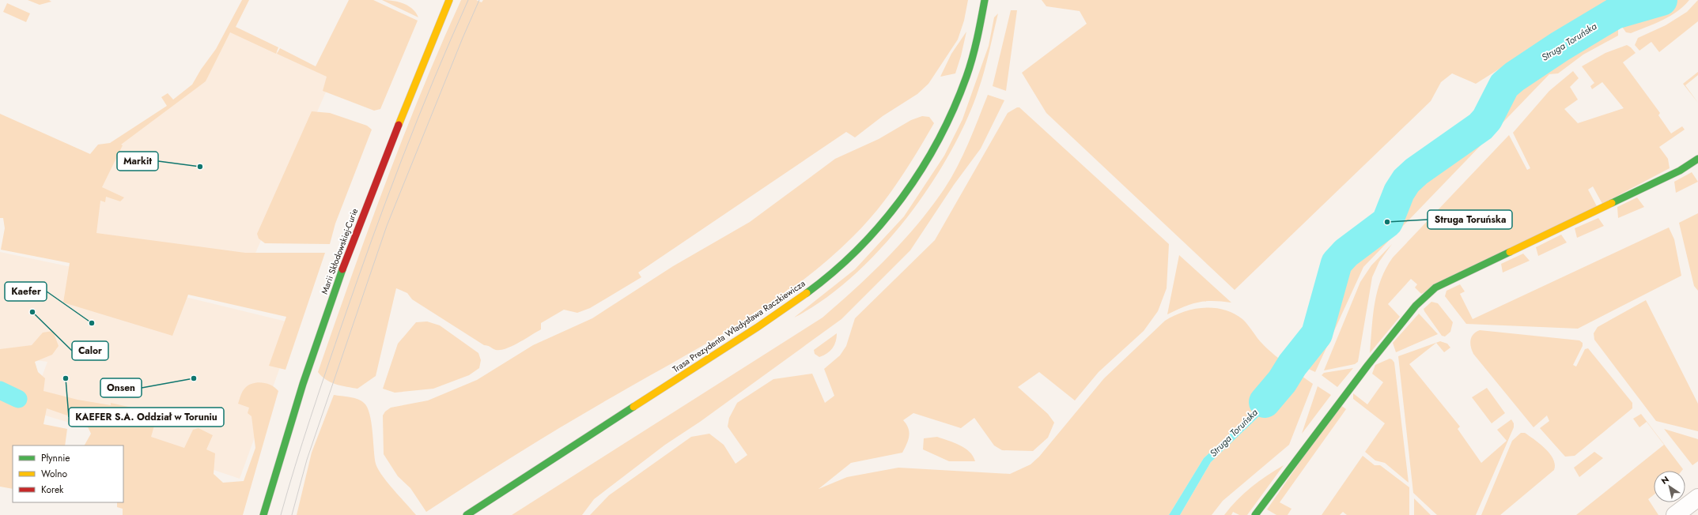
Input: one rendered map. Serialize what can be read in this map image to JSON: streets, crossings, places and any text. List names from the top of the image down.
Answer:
{
  "streets": {
    "street": ["Marii Skłodowskiej-Curie", "Trasa Prezydenta Władysława Raczkiewicza"]
  },
  "water": ["Struga Toruńska"],
  "places": [
    "Markit",
    "Struga Toruńska",
    "Calor",
    "Kaefer",
    "KAEFER S.A. Oddział w Toruniu",
    "Onsen"
  ],
  "legend": ["Płynnie", "Wolno", "Korek"],
  "north": "top left"
}
